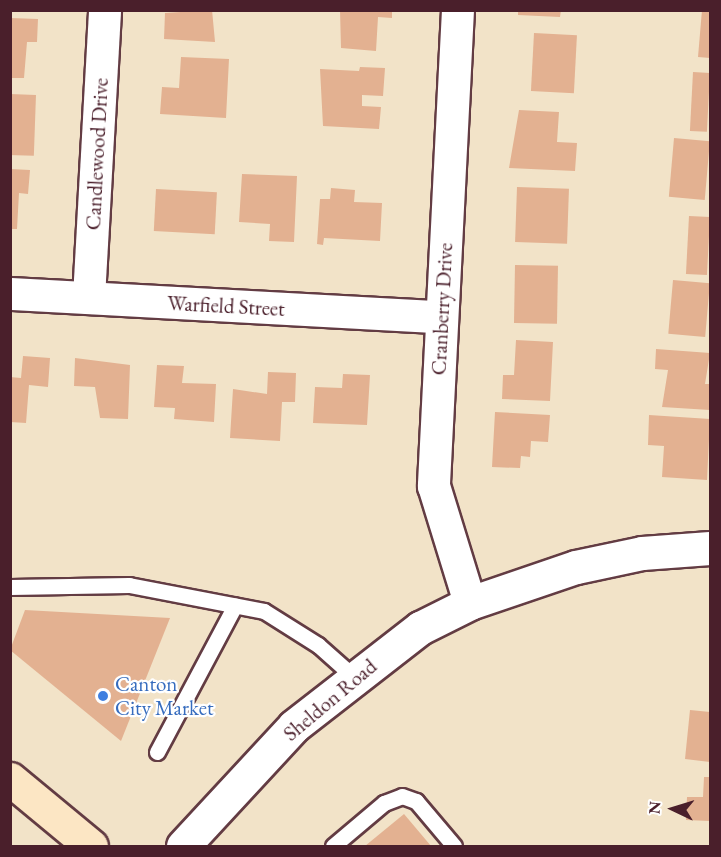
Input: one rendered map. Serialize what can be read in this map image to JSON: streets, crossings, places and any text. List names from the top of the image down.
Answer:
{
  "streets": {
    "street": [
      "Candlewood Drive",
      "Warfield Street",
      "Cranberry Drive",
      "Sheldon Road"
    ]
  },
  "crossings": [
    ["Candlewood Drive", "Warfield Street"],
    ["Warfield Street", "Cranberry Drive"],
    ["Cranberry Drive", "Sheldon Road"]
  ],
  "places": ["Canton City Market"],
  "north": "left"
}
